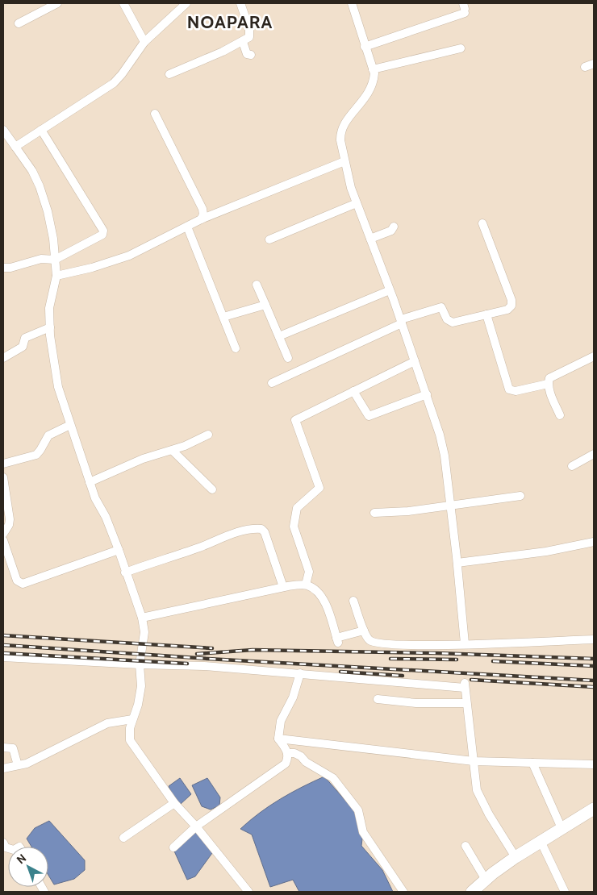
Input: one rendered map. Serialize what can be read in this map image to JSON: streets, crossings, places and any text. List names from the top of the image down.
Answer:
{
  "districts": ["NOAPARA"],
  "north": "top left"
}
